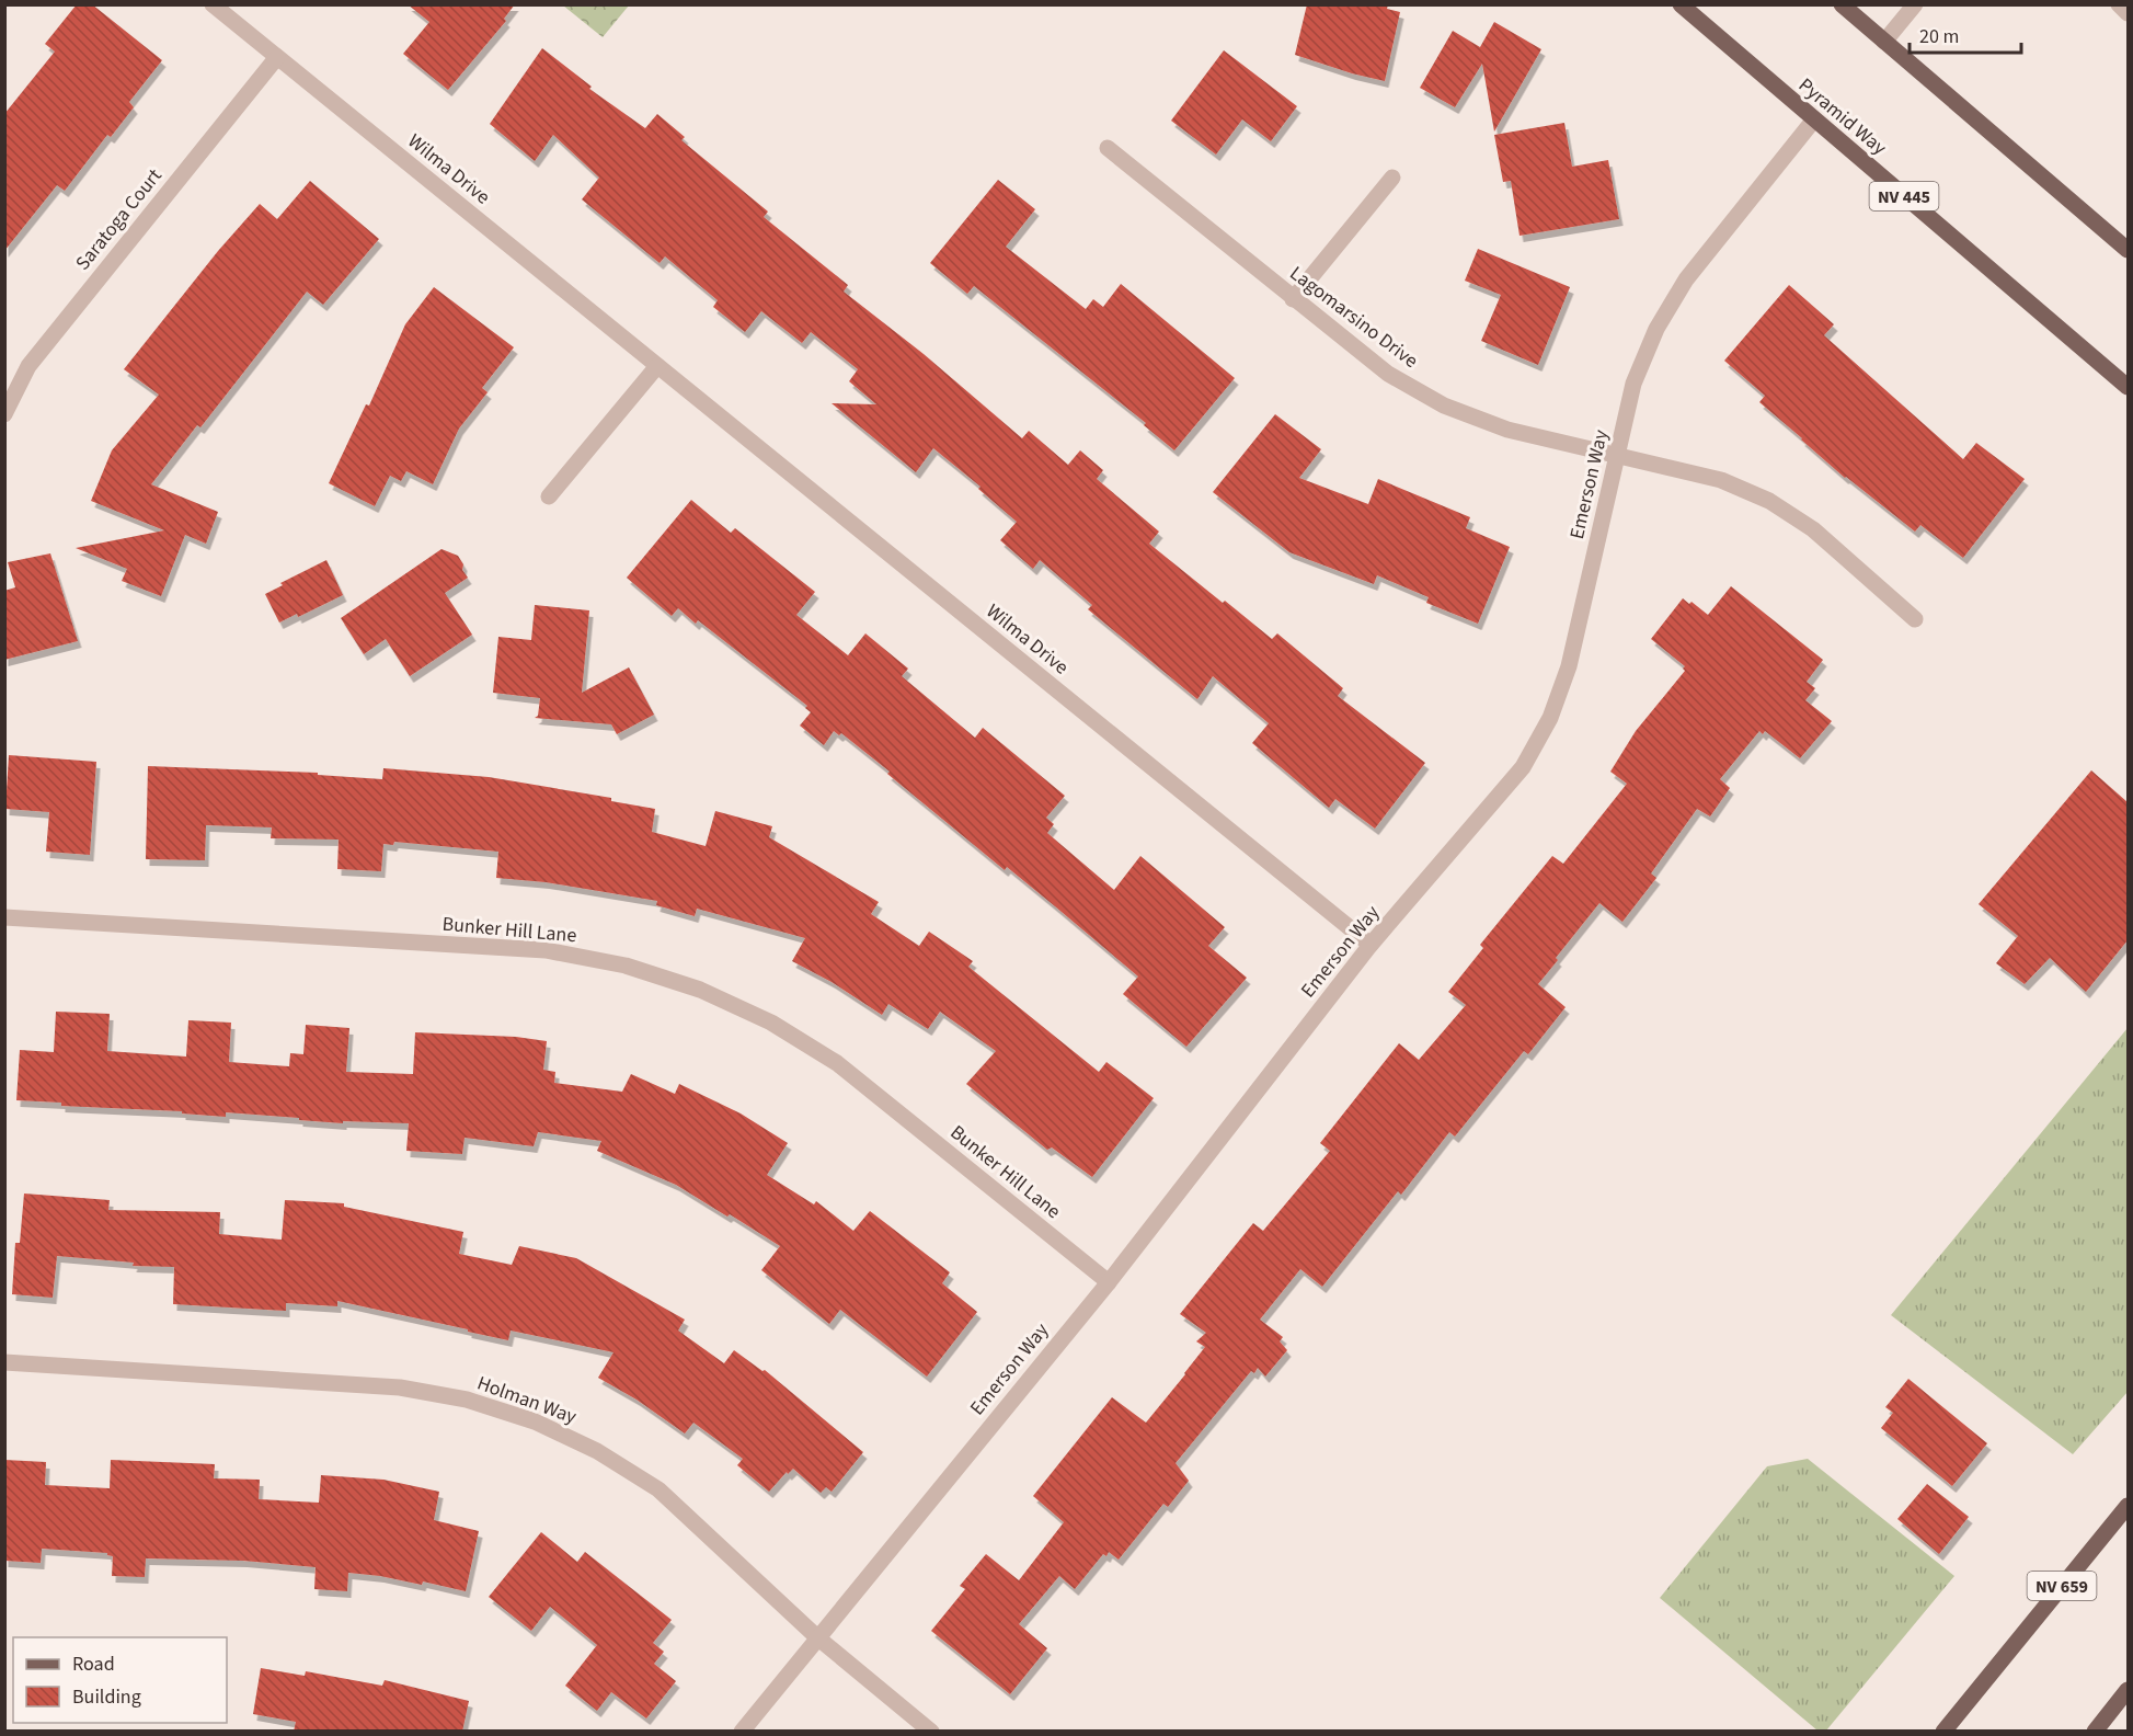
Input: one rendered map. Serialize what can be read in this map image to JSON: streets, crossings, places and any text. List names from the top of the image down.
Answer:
{
  "streets": {
    "main road": ["Pyramid Way", "NV 445", "NV 659"],
    "street": [
      "Wilma Drive",
      "Saratoga Court",
      "Lagomarsino Drive",
      "Emerson Way",
      "Bunker Hill Lane",
      "Holman Way"
    ]
  },
  "crossings": [
    ["Pyramid Way", "Emerson Way"],
    ["Wilma Drive", "Saratoga Court"],
    ["Wilma Drive", "Emerson Way"],
    ["Lagomarsino Drive", "Emerson Way"],
    ["Emerson Way", "Bunker Hill Lane"],
    ["Emerson Way", "Holman Way"]
  ],
  "legend": ["Road", "Building"],
  "scale_bar": "20 m"
}
